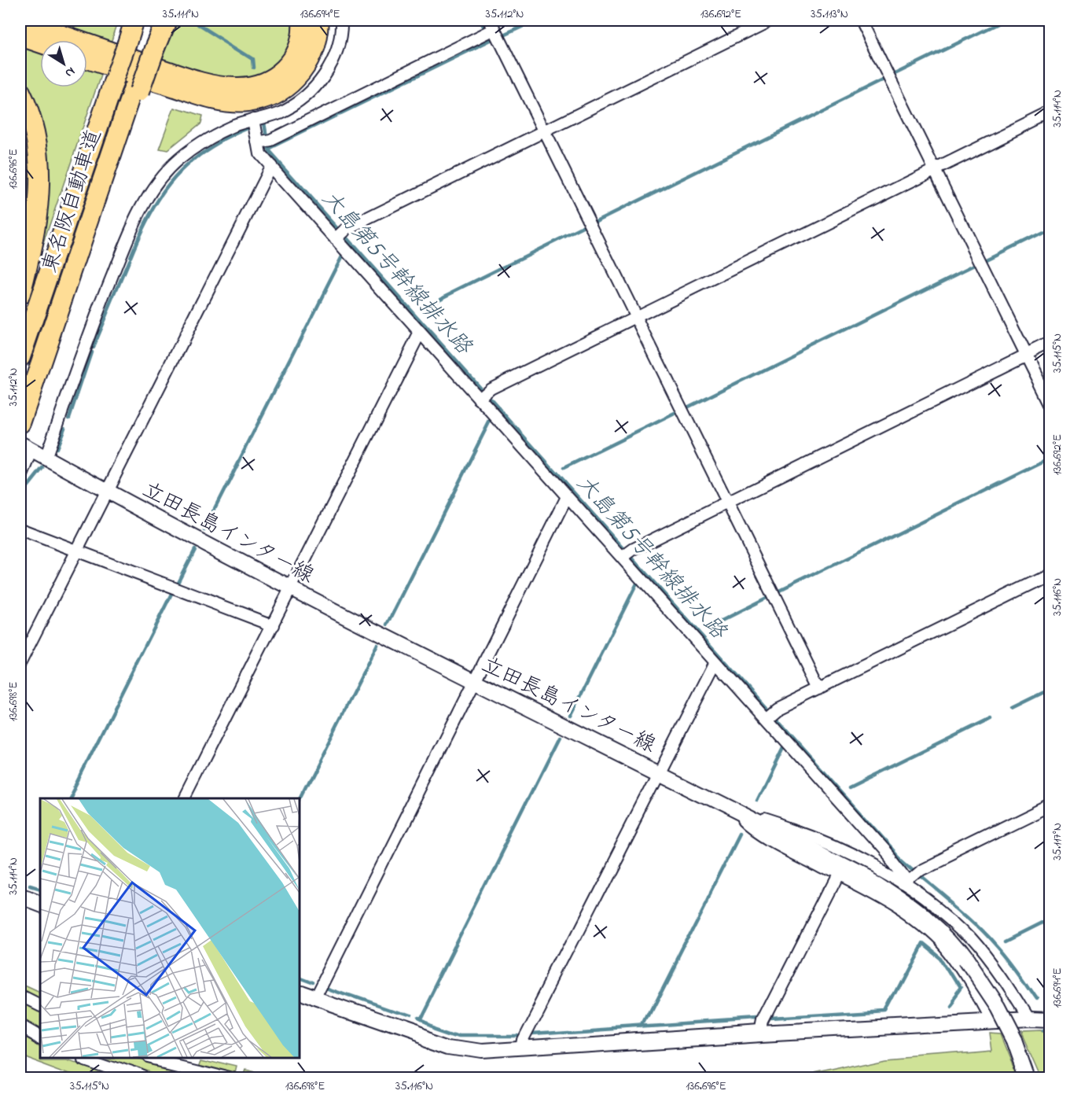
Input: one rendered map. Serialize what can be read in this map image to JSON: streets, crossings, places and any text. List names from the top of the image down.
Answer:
{
  "streets": {
    "highway": ["東名阪自動車道"],
    "main road": ["立田長島インター線"]
  },
  "water": ["大島第5号幹線排水路"],
  "north": "bottom right",
  "coordinates": [
    "35.111°N",
    "136.694°E",
    "35.112°N",
    "136.692°E",
    "35.113°N",
    "35.114°N",
    "136.696°E",
    "35.115°N",
    "35.116°N",
    "136.698°E",
    "35.117°N"
  ]
}
